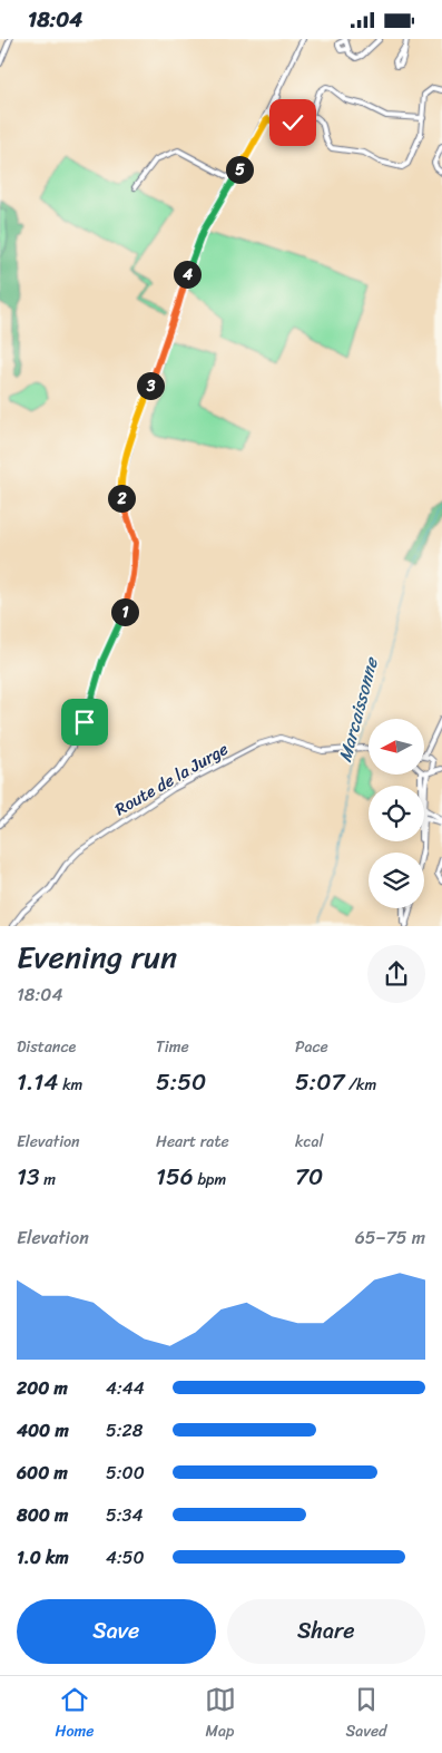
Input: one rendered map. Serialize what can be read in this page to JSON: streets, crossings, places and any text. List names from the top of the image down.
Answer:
{
  "streets": {
    "street": ["Route de la Jurge"]
  },
  "water": ["Marcaissonne"],
  "north": "left",
  "page": {
    "status": "18:04",
    "pins": [
      "5",
      "4",
      "3",
      "2",
      "1"
    ],
    "heading": ["Evening run", "18:04"],
    "stats": [
      ["Distance", "1.14 km"],
      ["Time", "5:50"],
      ["Pace", "5:07 /km"],
      ["Elevation", "13 m"],
      ["Heart rate", "156 bpm"],
      ["kcal", "70"]
    ],
    "chart": ["Elevation", "65–75 m"],
    "list": [
      {
        "name": "200 m",
        "note": "4:44"
      },
      {
        "name": "400 m",
        "note": "5:28"
      },
      {
        "name": "600 m",
        "note": "5:00"
      },
      {
        "name": "800 m",
        "note": "5:34"
      },
      {
        "name": "1.0 km",
        "note": "4:50"
      }
    ],
    "buttons": ["Save", "Share"],
    "tabs": ["Home", "Map", "Saved"]
  }
}
